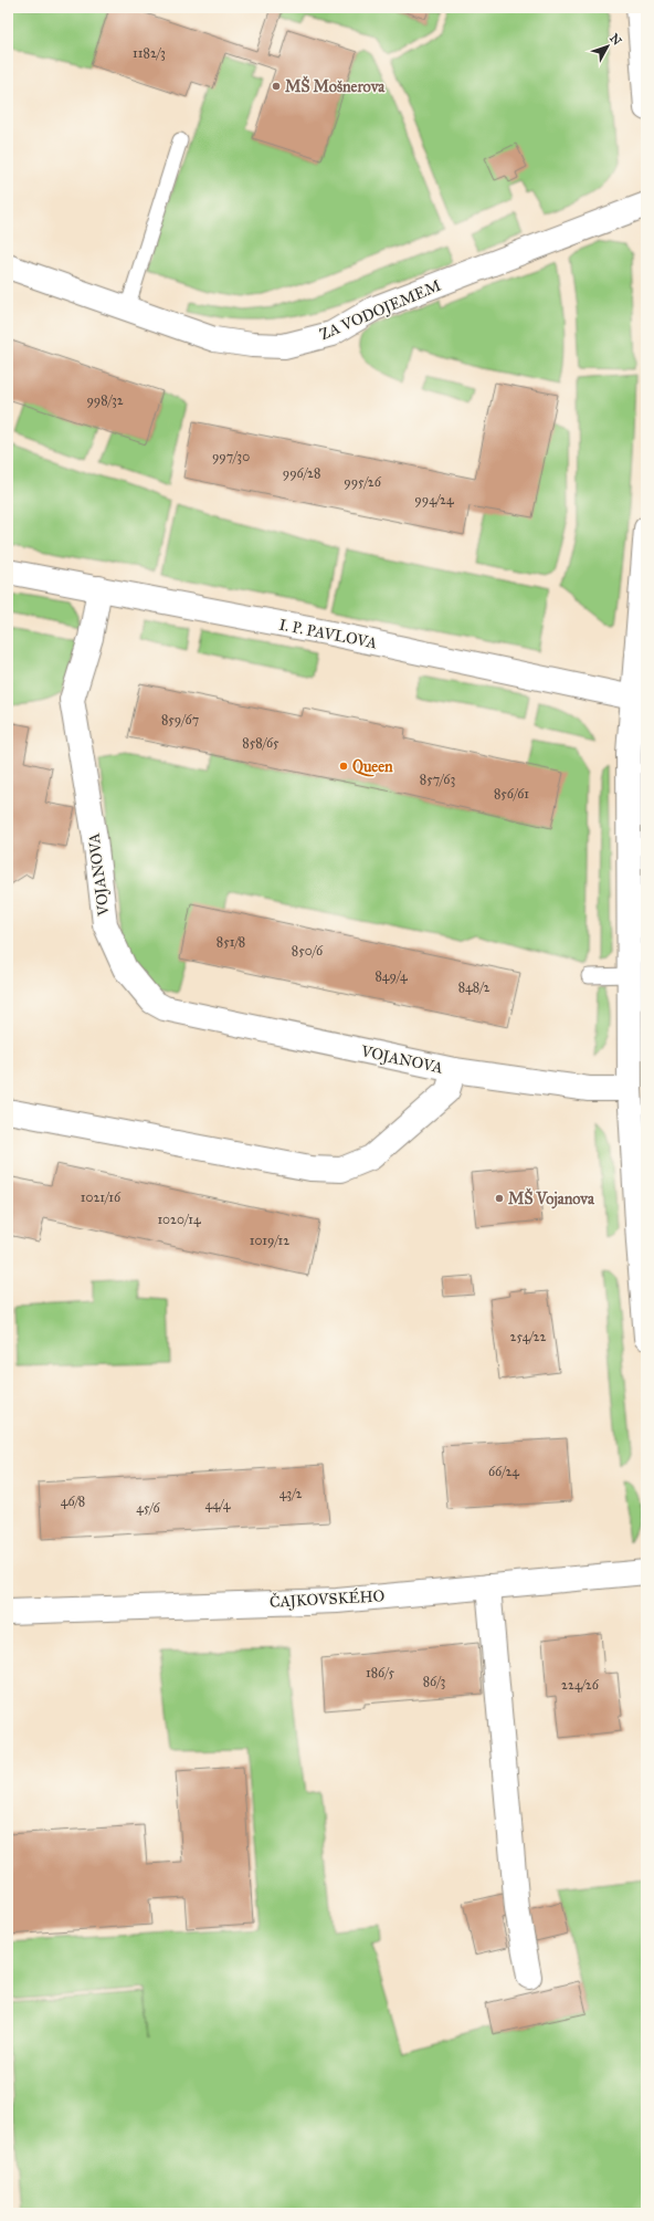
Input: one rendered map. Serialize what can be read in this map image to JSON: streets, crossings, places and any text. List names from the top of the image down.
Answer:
{
  "streets": {
    "street": [
      "ZA VODOJEMEM",
      "I. P. PAVLOVA",
      "VOJANOVA",
      "ČAJKOVSKÉHO"
    ]
  },
  "crossings": [
    ["I. P. PAVLOVA", "VOJANOVA"]
  ],
  "places": ["MŠ Mošnerova", "Queen", "MŠ Vojanova"],
  "house_numbers": [
    "1182/3",
    "998/32",
    "997/30",
    "996/28",
    "995/26",
    "994/24",
    "859/67",
    "858/65",
    "857/63",
    "856/61",
    "851/8",
    "850/6",
    "849/4",
    "848/2",
    "1021/16",
    "1020/14",
    "1019/12",
    "254/22",
    "66/24",
    "43/2",
    "46/8",
    "44/4",
    "45/6",
    "186/5",
    "86/3",
    "224/26"
  ],
  "north": "top right"
}
